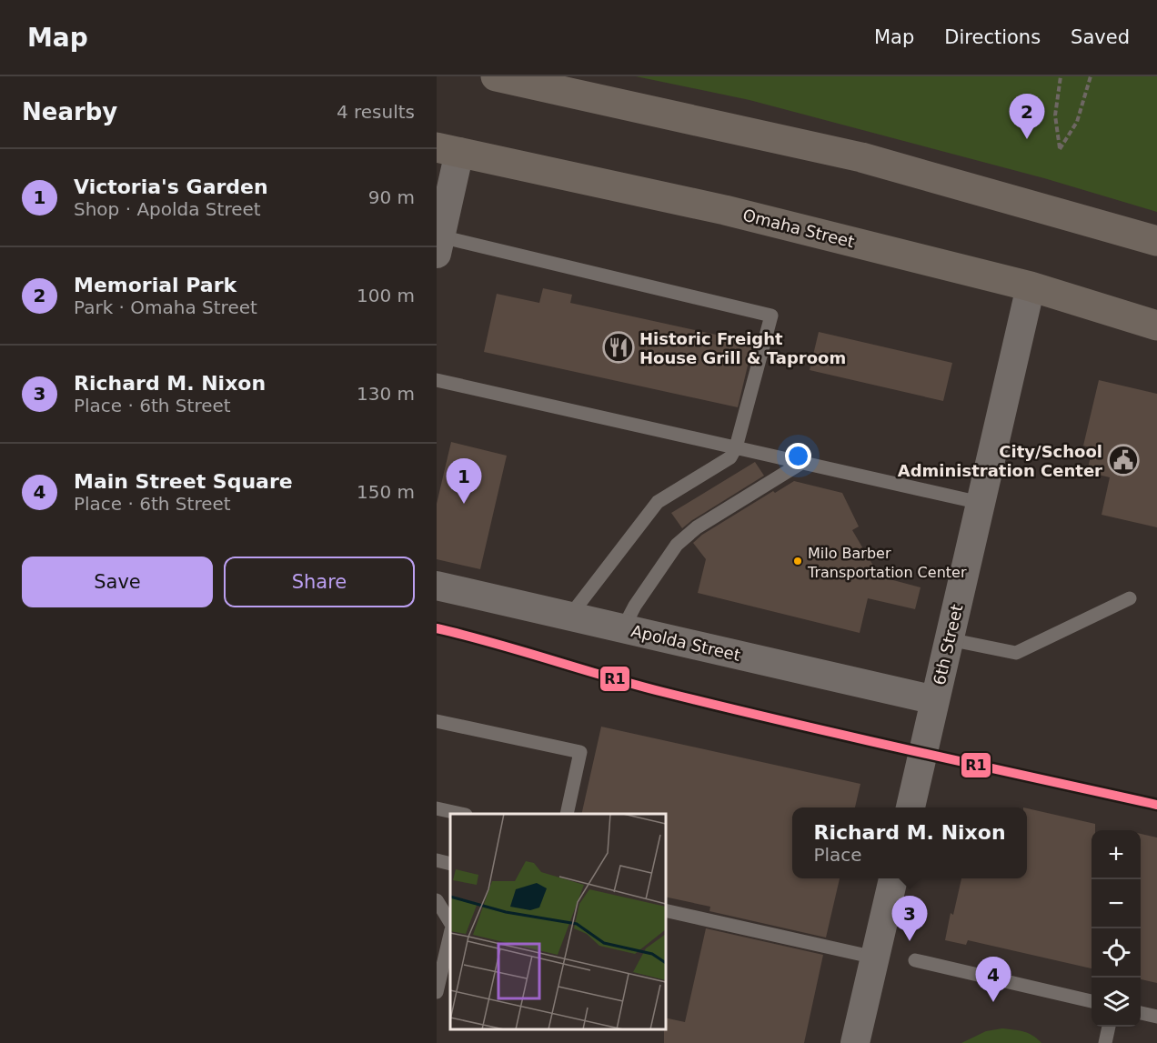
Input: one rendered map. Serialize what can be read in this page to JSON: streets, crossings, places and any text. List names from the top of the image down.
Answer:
{
  "streets": {
    "main road": ["Omaha Street"],
    "street": ["Apolda Street", "6th Street"]
  },
  "crossings": [
    ["Omaha Street", "6th Street"],
    ["Apolda Street", "6th Street"]
  ],
  "places": {
    "restaurant": ["Historic Freight House Grill & Taproom"],
    "public building": ["City/School Administration Center"],
    "other": ["Milo Barber Transportation Center"]
  },
  "lines": ["transit line R1"],
  "page": {
    "header": "Map",
    "nav": ["Map", "Directions", "Saved"],
    "heading": ["Nearby", "4 results"],
    "pins": [
      "2",
      "1",
      "3",
      "4"
    ],
    "list": [
      {
        "mark": "1",
        "name": "Victoria's Garden",
        "note": "Shop · Apolda Street",
        "value": "90 m"
      },
      {
        "mark": "2",
        "name": "Memorial Park",
        "note": "Park · Omaha Street",
        "value": "100 m"
      },
      {
        "mark": "3",
        "name": "Richard M. Nixon",
        "note": "Place · 6th Street",
        "value": "130 m"
      },
      {
        "mark": "4",
        "name": "Main Street Square",
        "note": "Place · 6th Street",
        "value": "150 m"
      }
    ],
    "buttons": ["Save", "Share"],
    "popup": ["Richard M. Nixon", "Place"],
    "map_buttons": ["+", "−"]
  }
}
